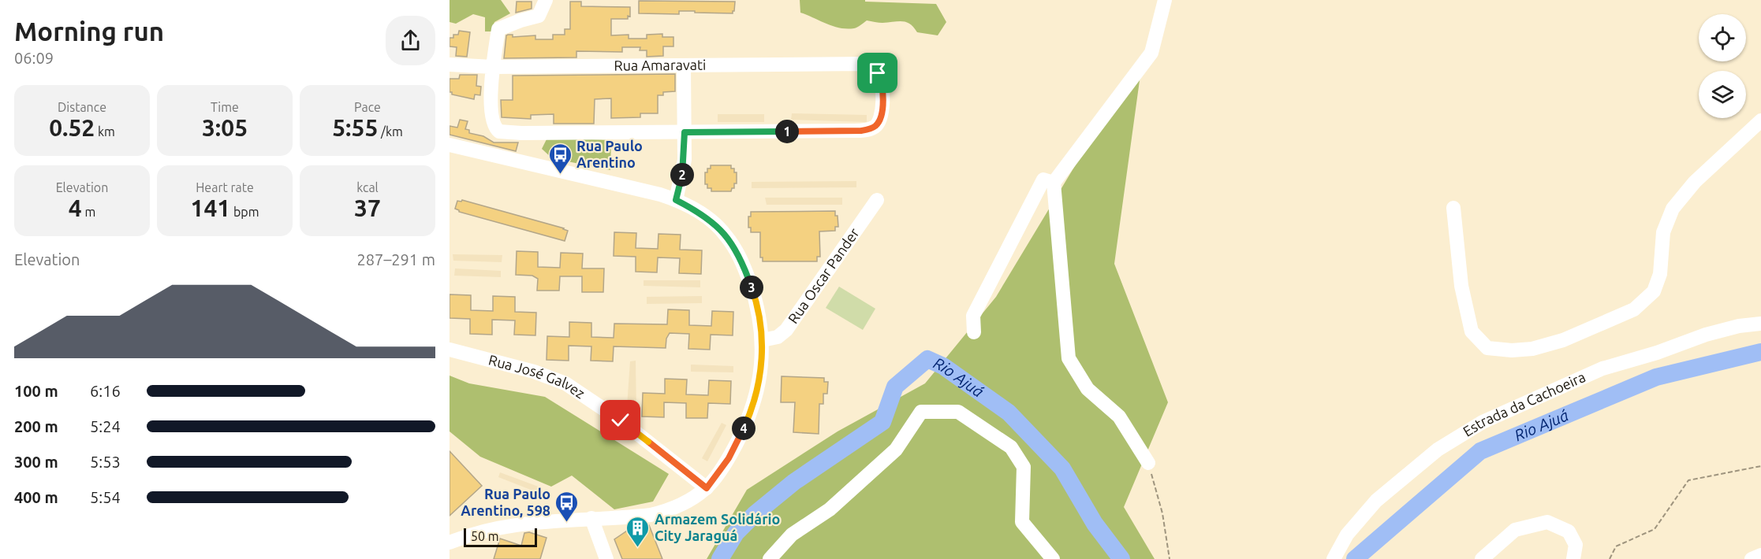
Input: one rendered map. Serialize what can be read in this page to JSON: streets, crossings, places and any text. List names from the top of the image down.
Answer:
{
  "streets": {
    "street": [
      "Rua Amaravati",
      "Rua Oscar Pander",
      "Rua José Galvez",
      "Estrada da Cachoeira"
    ]
  },
  "water": ["Rio Ajuá"],
  "places": {
    "bus stop": ["Rua Paulo Arentino", "Rua Paulo Arentino, 598"],
    "building": ["Armazem Solidário City Jaraguá"]
  },
  "scale_bar": "50 m",
  "page": {
    "heading": ["Morning run", "06:09"],
    "stats": [
      ["Distance", "0.52 km"],
      ["Time", "3:05"],
      ["Pace", "5:55 /km"],
      ["Elevation", "4 m"],
      ["Heart rate", "141 bpm"],
      ["kcal", "37"]
    ],
    "pins": [
      "1",
      "2",
      "3",
      "4"
    ],
    "chart": ["Elevation", "287–291 m"],
    "list": [
      {
        "name": "100 m",
        "note": "6:16"
      },
      {
        "name": "200 m",
        "note": "5:24"
      },
      {
        "name": "300 m",
        "note": "5:53"
      },
      {
        "name": "400 m",
        "note": "5:54"
      }
    ],
    "scale": "50 m"
  }
}
